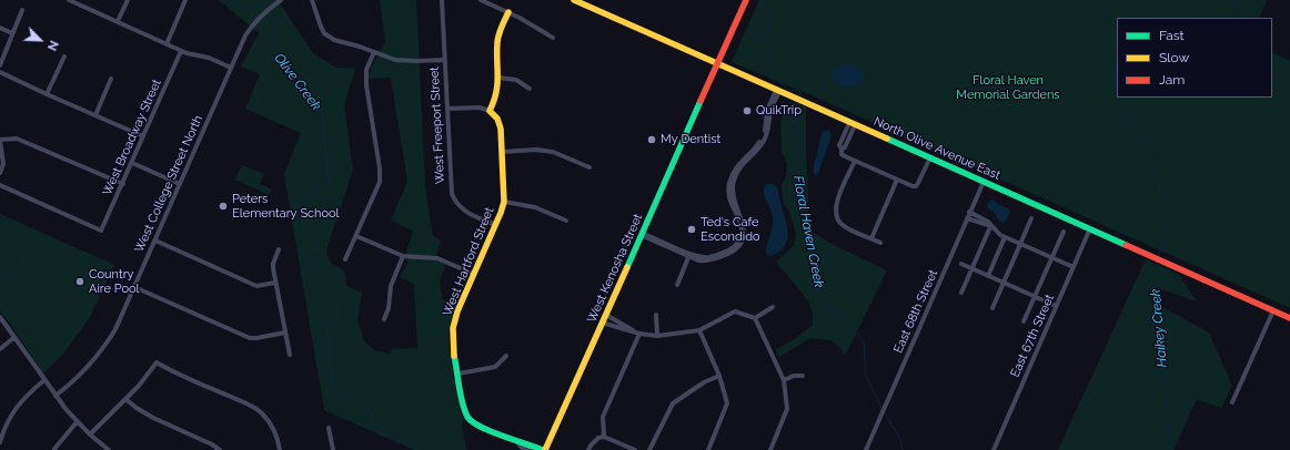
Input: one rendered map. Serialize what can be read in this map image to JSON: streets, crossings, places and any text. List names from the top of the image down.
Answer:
{
  "streets": {
    "street": [
      "West Freeport Street",
      "West Broadway Street",
      "North Olive Avenue East",
      "West College Street North",
      "West Hartford Street",
      "West Kenosha Street",
      "East 68th Street",
      "East 67th Street"
    ]
  },
  "crossings": [
    ["West Freeport Street", "West Hartford Street"],
    ["North Olive Avenue East", "West Kenosha Street"],
    ["North Olive Avenue East", "East 68th Street"],
    ["North Olive Avenue East", "East 67th Street"]
  ],
  "water": ["Olive Creek", "Floral Haven Creek", "Haikey Creek"],
  "parks": ["Floral Haven Memorial Gardens"],
  "places": [
    "QuikTrip",
    "My Dentist",
    "Peters Elementary School",
    "Ted's Cafe Escondido",
    "Country Aire Pool"
  ],
  "legend": ["Fast", "Slow", "Jam"],
  "north": "bottom right"
}
